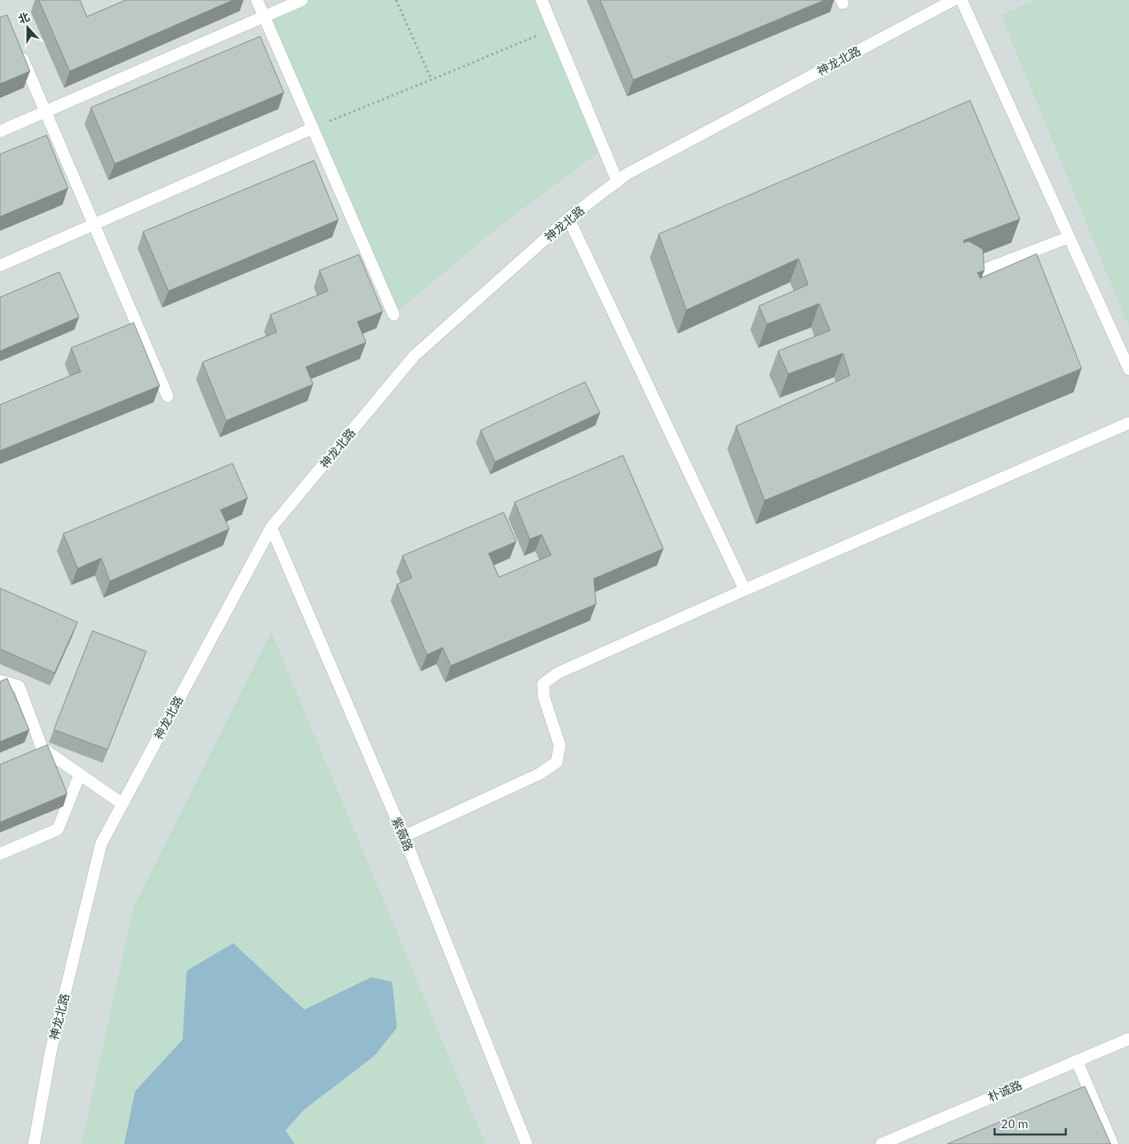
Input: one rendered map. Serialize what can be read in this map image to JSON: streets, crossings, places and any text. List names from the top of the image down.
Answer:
{
  "streets": {
    "street": ["神龙北路", "紫薇路", "朴诚路"]
  },
  "crossings": [
    ["神龙北路", "紫薇路"]
  ],
  "scale_bar": "20 m",
  "north": "top"
}
